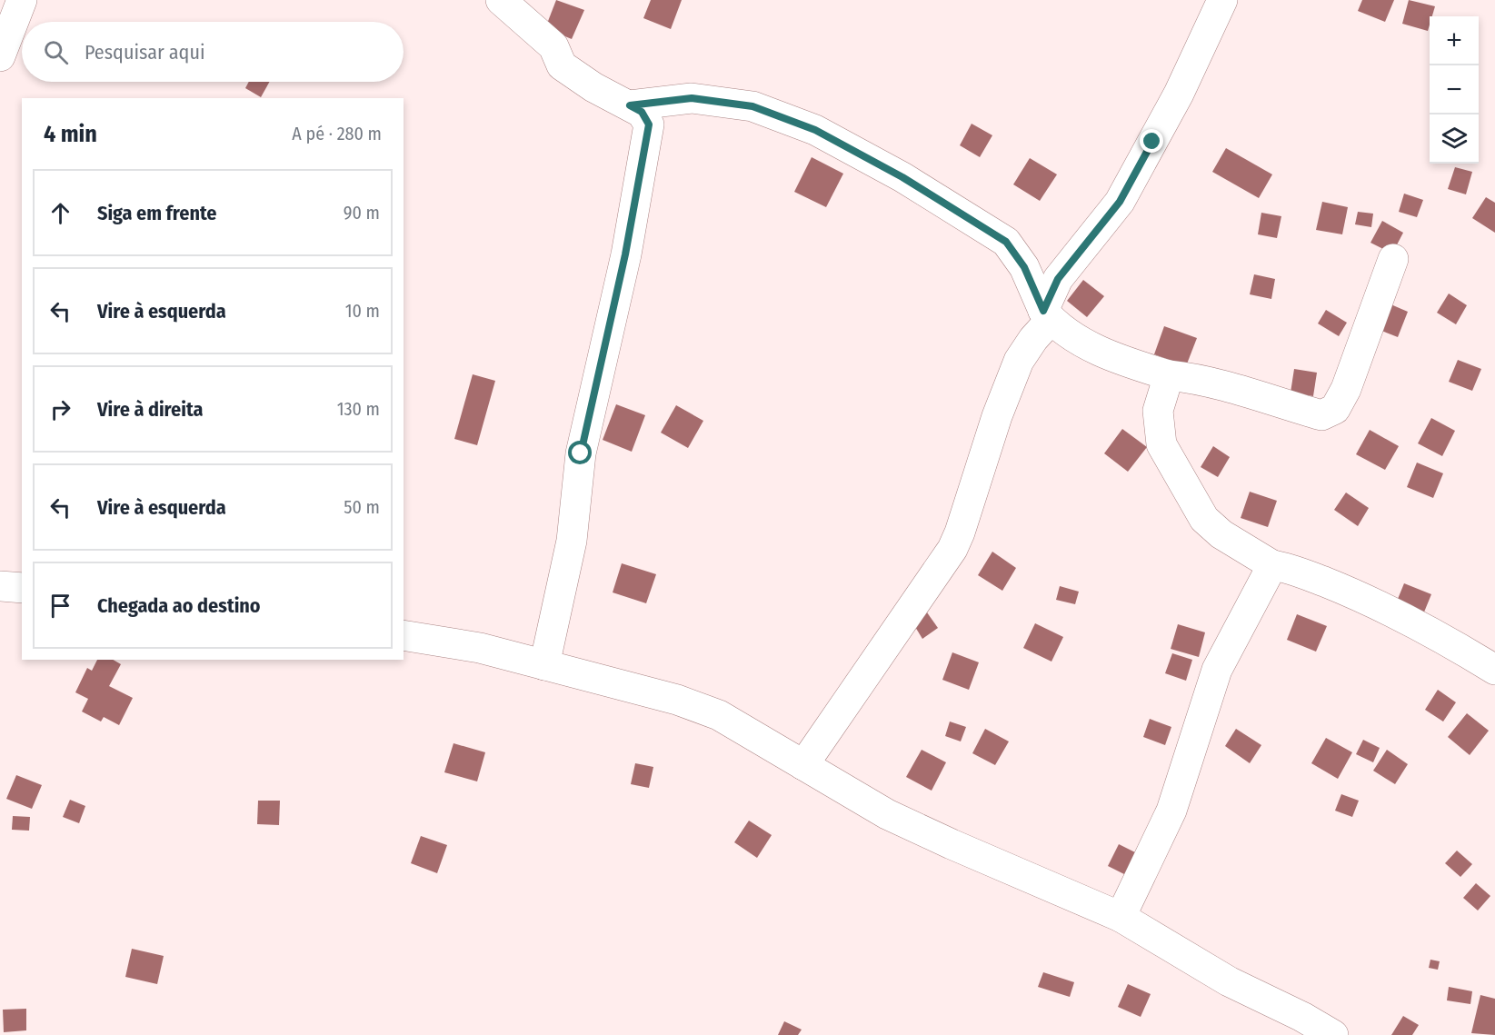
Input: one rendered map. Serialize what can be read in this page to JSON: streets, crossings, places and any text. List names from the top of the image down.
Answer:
{
  "page": {
    "map_buttons": ["+", "−"],
    "search": "Pesquisar aqui",
    "heading": ["4 min", "A pé · 280 m"],
    "list": [
      ["Siga em frente", "90 m"],
      ["Vire à esquerda", "10 m"],
      ["Vire à direita", "130 m"],
      ["Vire à esquerda", "50 m"],
      "Chegada ao destino"
    ]
  }
}
